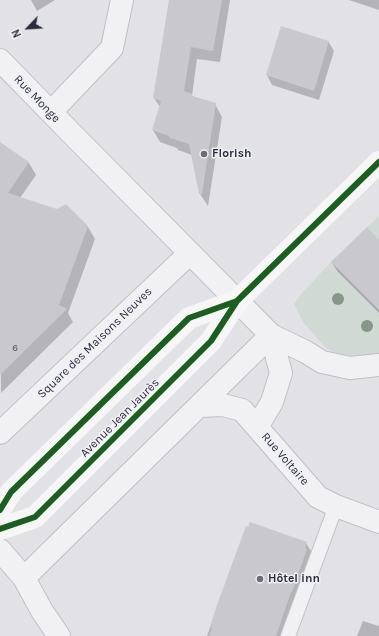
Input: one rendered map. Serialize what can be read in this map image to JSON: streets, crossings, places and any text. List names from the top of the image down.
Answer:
{
  "streets": {
    "main road": ["Avenue Jean Jaurès"],
    "street": ["Rue Monge", "Square des Maisons Neuves", "Rue Voltaire"]
  },
  "crossings": [
    ["Rue Monge", "Square des Maisons Neuves"]
  ],
  "places": ["Florish", "Hôtel inn"],
  "house_numbers": ["6"],
  "north": "bottom left"
}
